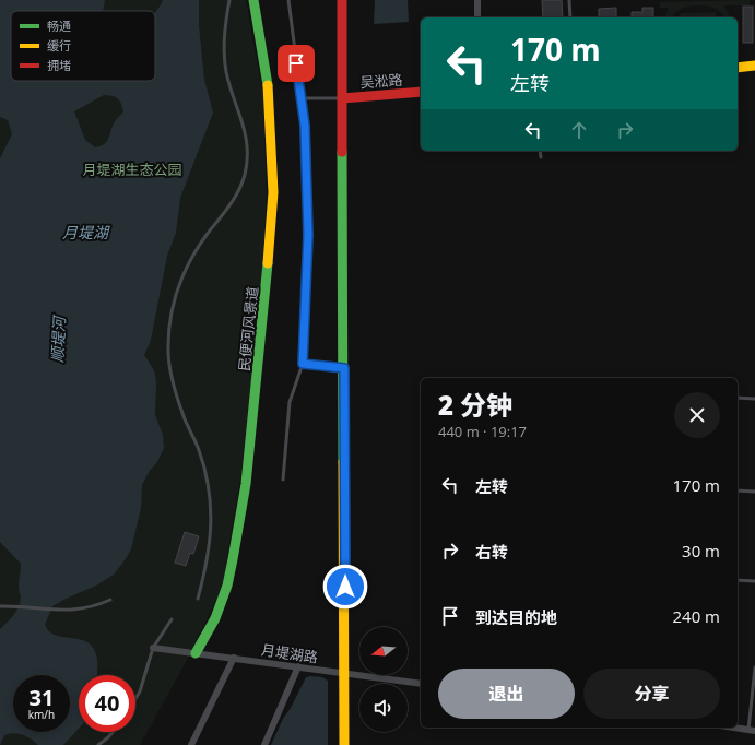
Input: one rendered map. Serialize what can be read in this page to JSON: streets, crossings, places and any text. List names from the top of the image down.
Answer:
{
  "streets": {
    "street": ["吴淞路", "民便河风景道", "月堤湖路"]
  },
  "crossings": [
    ["民便河风景道", "月堤湖路"]
  ],
  "water": ["月堤湖", "顺堤河"],
  "parks": ["月堤湖生态公园"],
  "legend": ["畅通", "缓行", "拥堵"],
  "north": "left",
  "page": {
    "turn": ["170 m", "左转"],
    "heading": ["2 分钟", "440 m · 19:17"],
    "list": [
      {
        "name": "左转",
        "value": "170 m"
      },
      {
        "name": "右转",
        "value": "30 m"
      },
      {
        "name": "到达目的地",
        "value": "240 m"
      }
    ],
    "buttons": ["退出", "分享"],
    "speed": "31 km/h",
    "limit": "40"
  }
}
